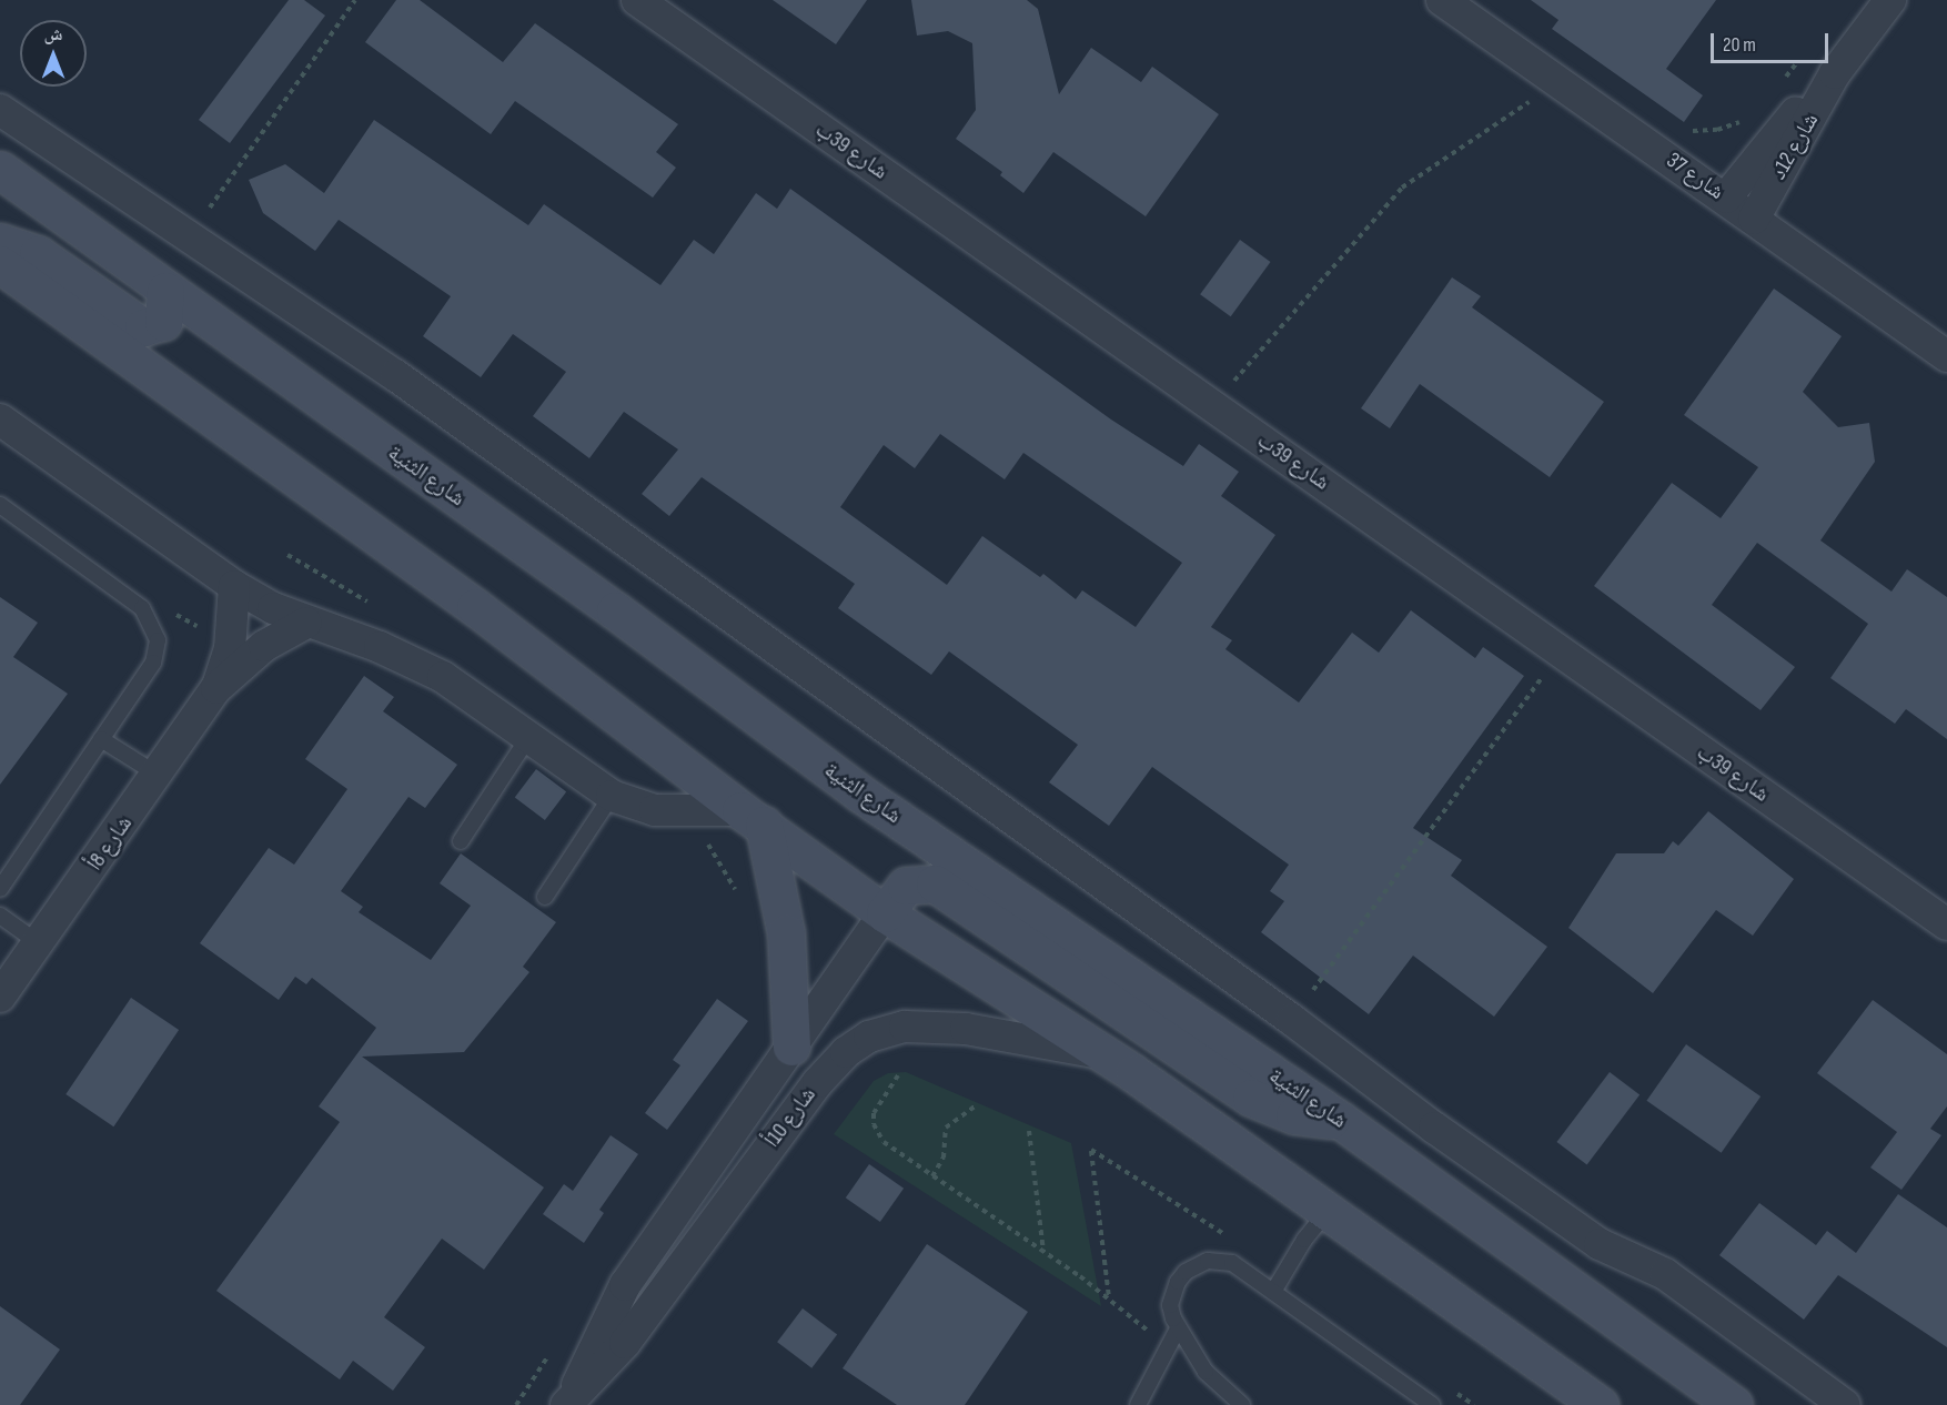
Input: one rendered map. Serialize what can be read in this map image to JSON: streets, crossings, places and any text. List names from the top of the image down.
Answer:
{
  "streets": {
    "main road": ["شارع الثنية"],
    "street": [
      "شارع 12د",
      "شارع 39ب",
      "شارع 37",
      "شارع 8أ",
      "شارع 10أ"
    ]
  },
  "crossings": [
    ["شارع 12د", "شارع 37"]
  ],
  "scale_bar": "20 m",
  "north": "top"
}
